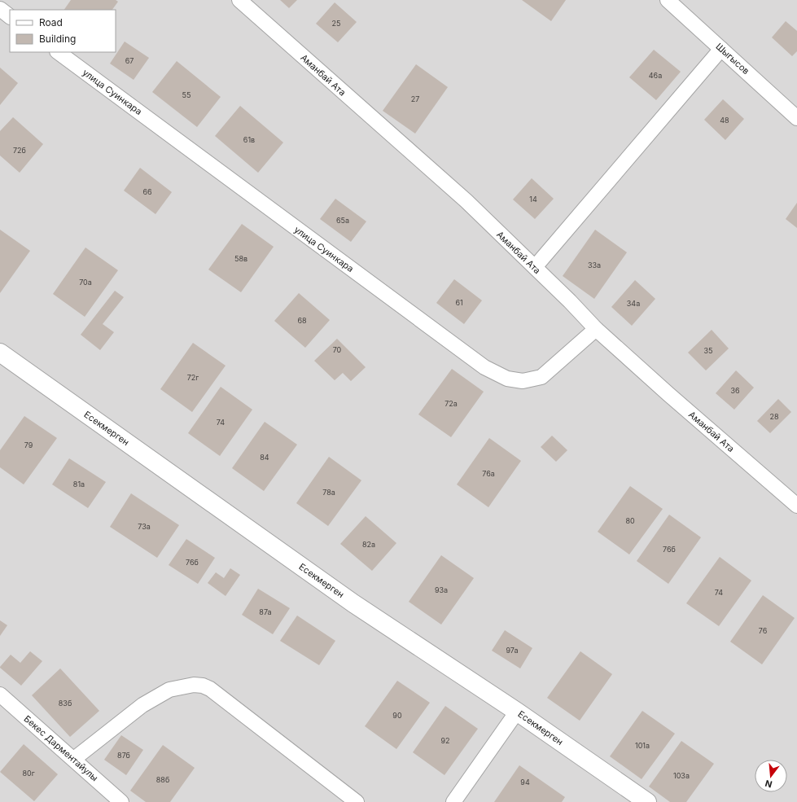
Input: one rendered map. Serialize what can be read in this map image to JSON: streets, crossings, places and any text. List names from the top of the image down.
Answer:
{
  "streets": {
    "street": [
      "Шыгысов",
      "Аманбай Ата",
      "улица Суинкара",
      "Eсекмерген",
      "Бекес Дарментайулы"
    ]
  },
  "crossings": [
    ["Аманбай Ата", "улица Суинкара"]
  ],
  "house_numbers": [
    "25",
    "67",
    "46а",
    "55",
    "27",
    "48",
    "61в",
    "72б",
    "66",
    "14",
    "65а",
    "58в",
    "33а",
    "70а",
    "61",
    "34а",
    "68",
    "70",
    "35",
    "72г",
    "36",
    "72а",
    "28",
    "74",
    "79",
    "84",
    "76а",
    "81а",
    "78а",
    "80",
    "73а",
    "82а",
    "76б",
    "76б",
    "93а",
    "74",
    "87а",
    "76",
    "97а",
    "83б",
    "90",
    "92",
    "101а",
    "87б",
    "80г",
    "103а",
    "88б",
    "94"
  ],
  "legend": ["Road", "Building"],
  "north": "bottom"
}
